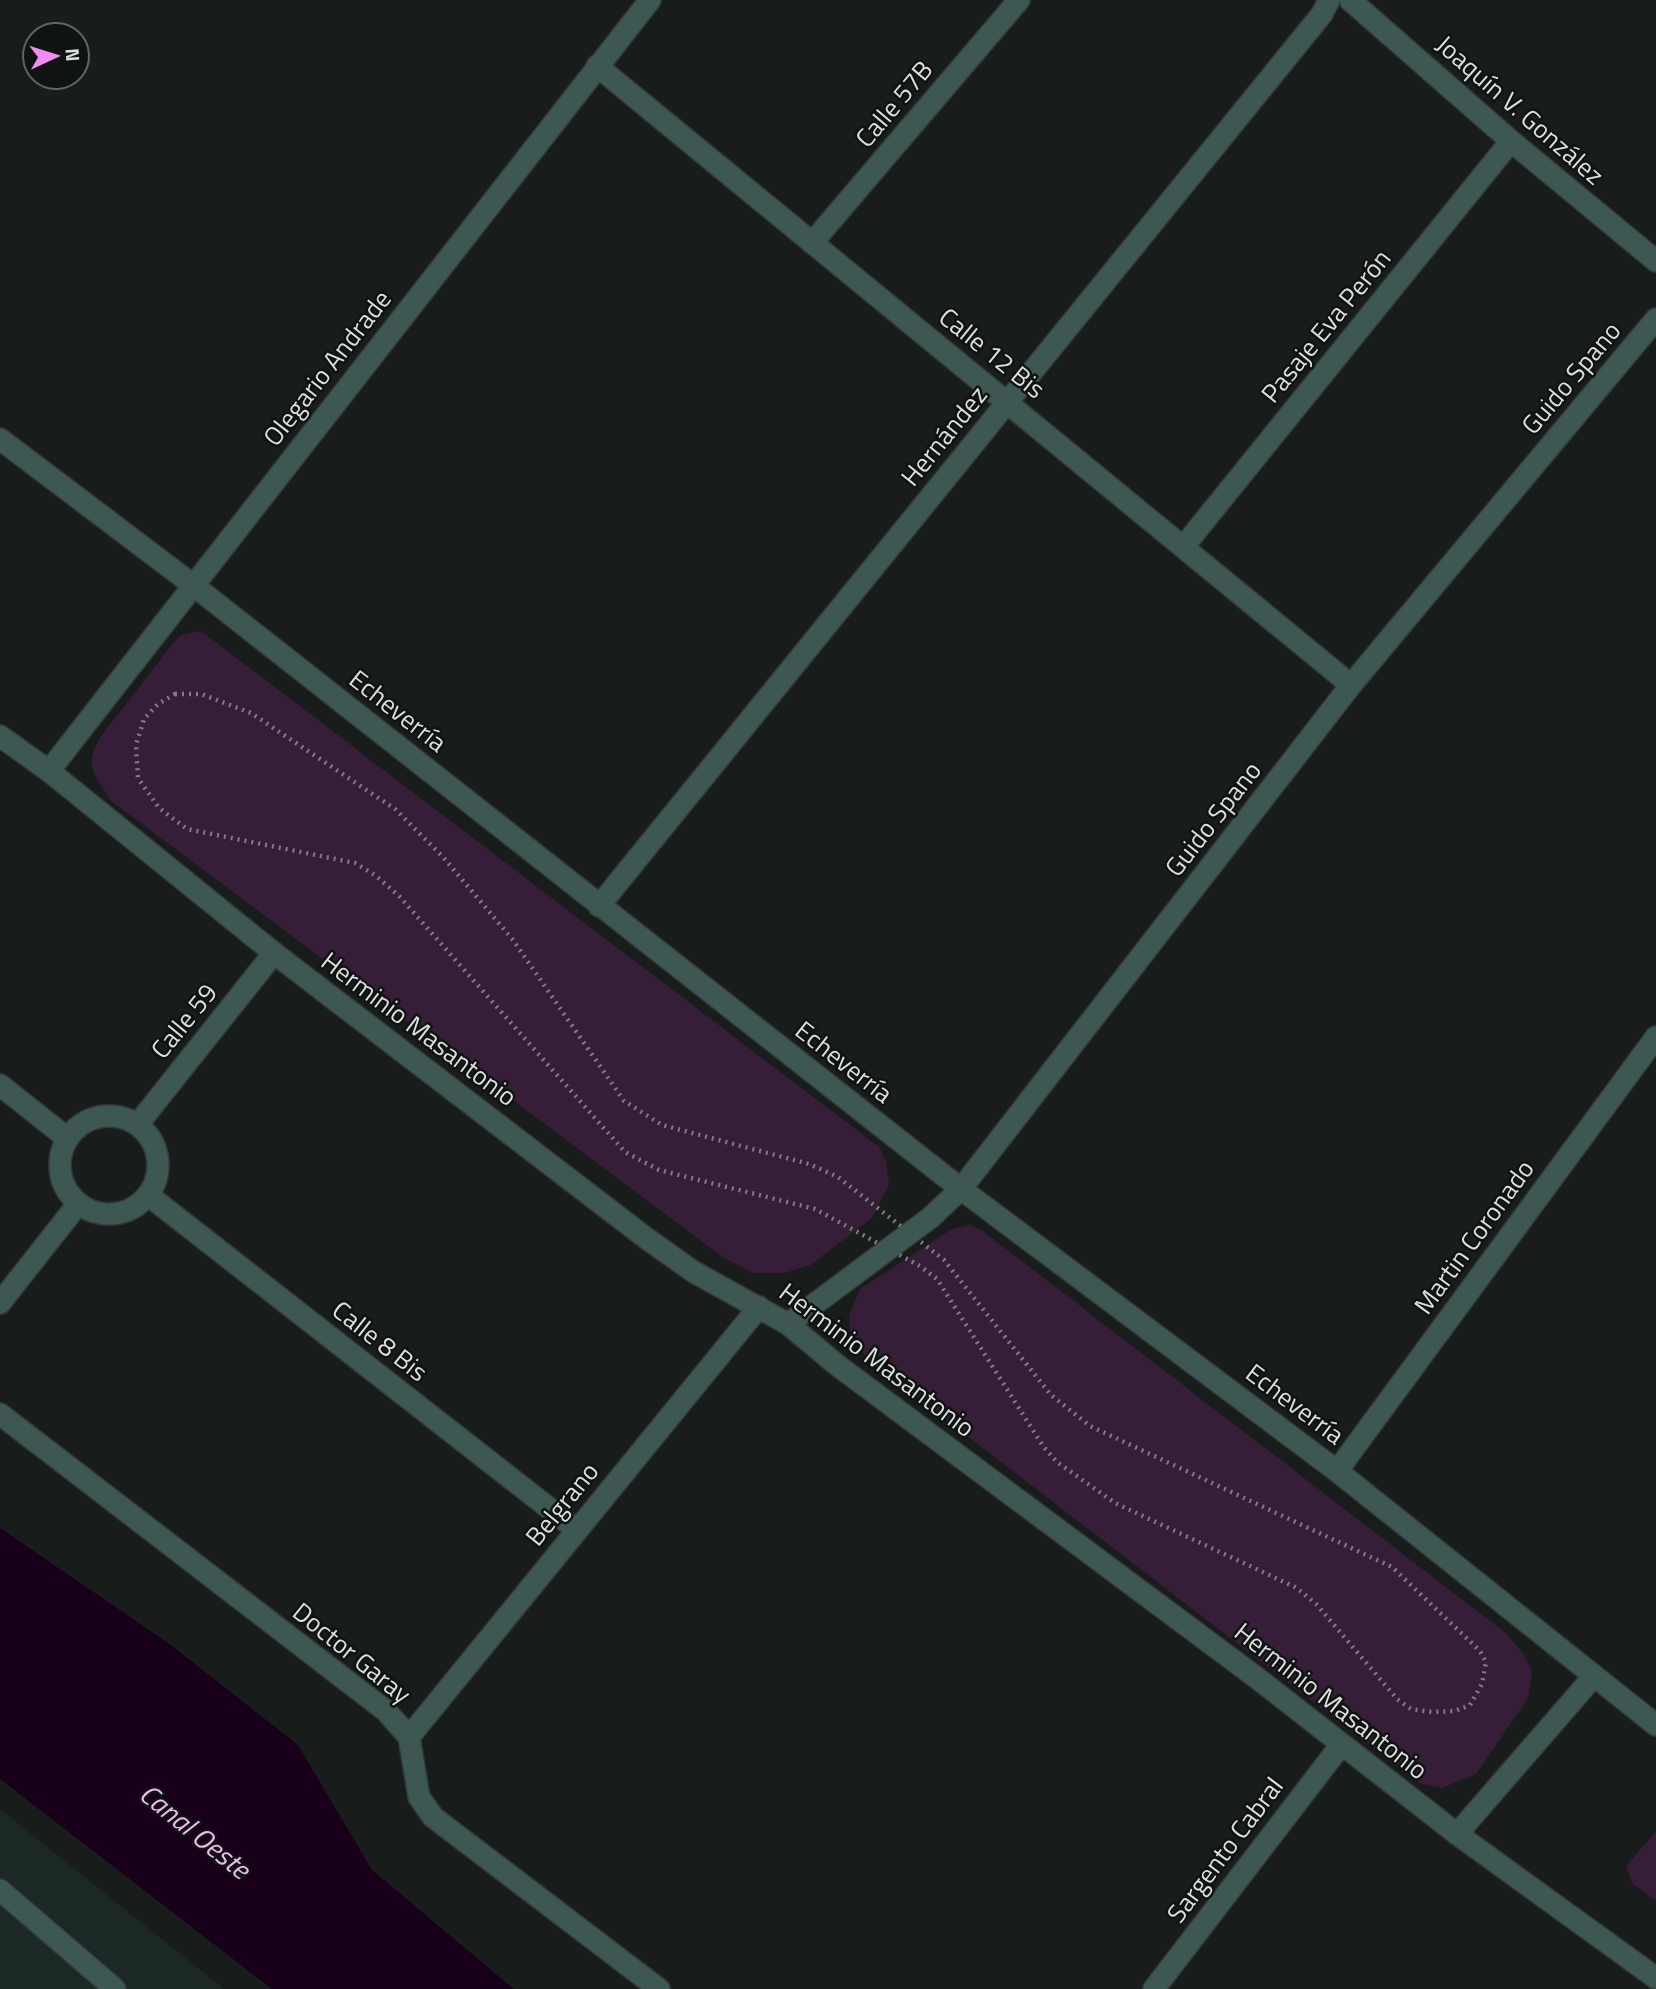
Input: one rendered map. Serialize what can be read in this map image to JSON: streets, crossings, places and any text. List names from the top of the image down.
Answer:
{
  "streets": {
    "street": [
      "Calle 57B",
      "Joaquín V. González",
      "Pasaje Eva Perón",
      "Calle 12 Bis",
      "Olegario Andrade",
      "Guido Spano",
      "Hernández",
      "Echeverría",
      "Calle 59",
      "Herminio Masantonio",
      "Martin Coronado",
      "Calle 8 Bis",
      "Belgrano",
      "Doctor Garay",
      "Sargento Cabral"
    ]
  },
  "crossings": [
    ["Calle 57B", "Calle 12 Bis"],
    ["Joaquín V. González", "Pasaje Eva Perón"],
    ["Pasaje Eva Perón", "Calle 12 Bis"],
    ["Calle 12 Bis", "Olegario Andrade"],
    ["Calle 12 Bis", "Guido Spano"],
    ["Calle 12 Bis", "Hernández"],
    ["Olegario Andrade", "Echeverría"],
    ["Olegario Andrade", "Herminio Masantonio"],
    ["Guido Spano", "Echeverría"],
    ["Guido Spano", "Herminio Masantonio"],
    ["Hernández", "Echeverría"],
    ["Echeverría", "Martin Coronado"],
    ["Calle 59", "Herminio Masantonio"],
    ["Calle 59", "Calle 8 Bis"],
    ["Herminio Masantonio", "Belgrano"],
    ["Herminio Masantonio", "Sargento Cabral"],
    ["Calle 8 Bis", "Belgrano"],
    ["Belgrano", "Doctor Garay"]
  ],
  "water": ["Canal Oeste"],
  "north": "right"
}
